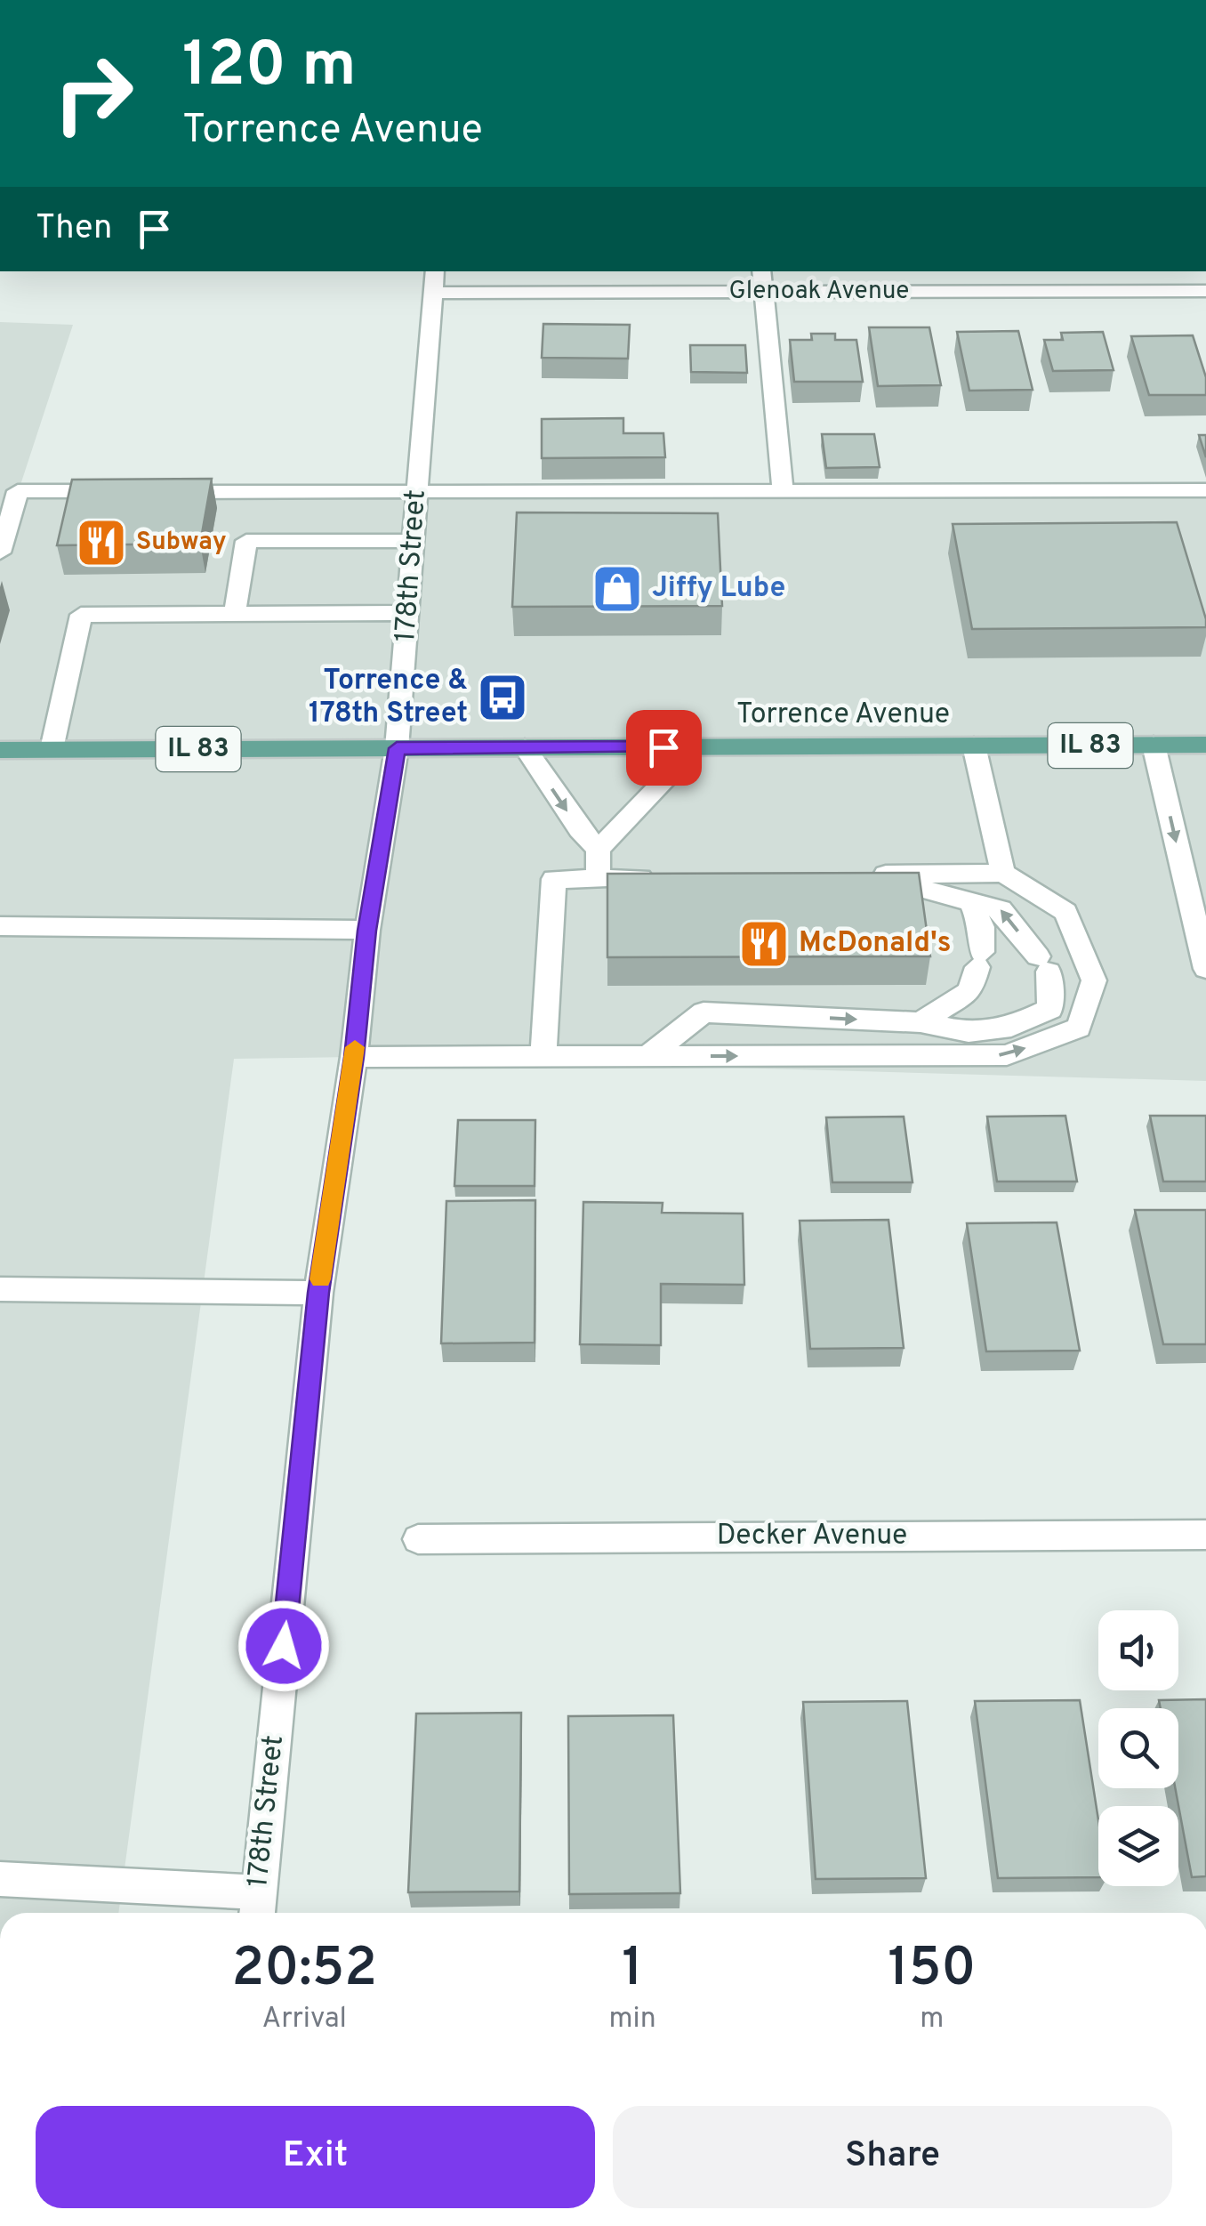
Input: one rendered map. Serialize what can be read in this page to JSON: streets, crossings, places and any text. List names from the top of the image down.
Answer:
{
  "streets": {
    "main road": ["Torrence Avenue", "IL 83"],
    "street": ["Glenoak Avenue", "178th Street", "Decker Avenue"]
  },
  "crossings": [
    ["Glenoak Avenue", "178th Street"],
    ["178th Street", "Torrence Avenue"]
  ],
  "places": {
    "restaurant": ["Subway", "McDonald's"],
    "shop": ["Jiffy Lube"],
    "bus stop": ["Torrence & 178th Street"]
  },
  "page": {
    "turn": ["120 m", "Torrence Avenue"],
    "then": "Then",
    "eta": [
      "20:52",
      "Arrival",
      "1",
      "min",
      "150",
      "m"
    ],
    "buttons": ["Exit", "Share"]
  }
}
